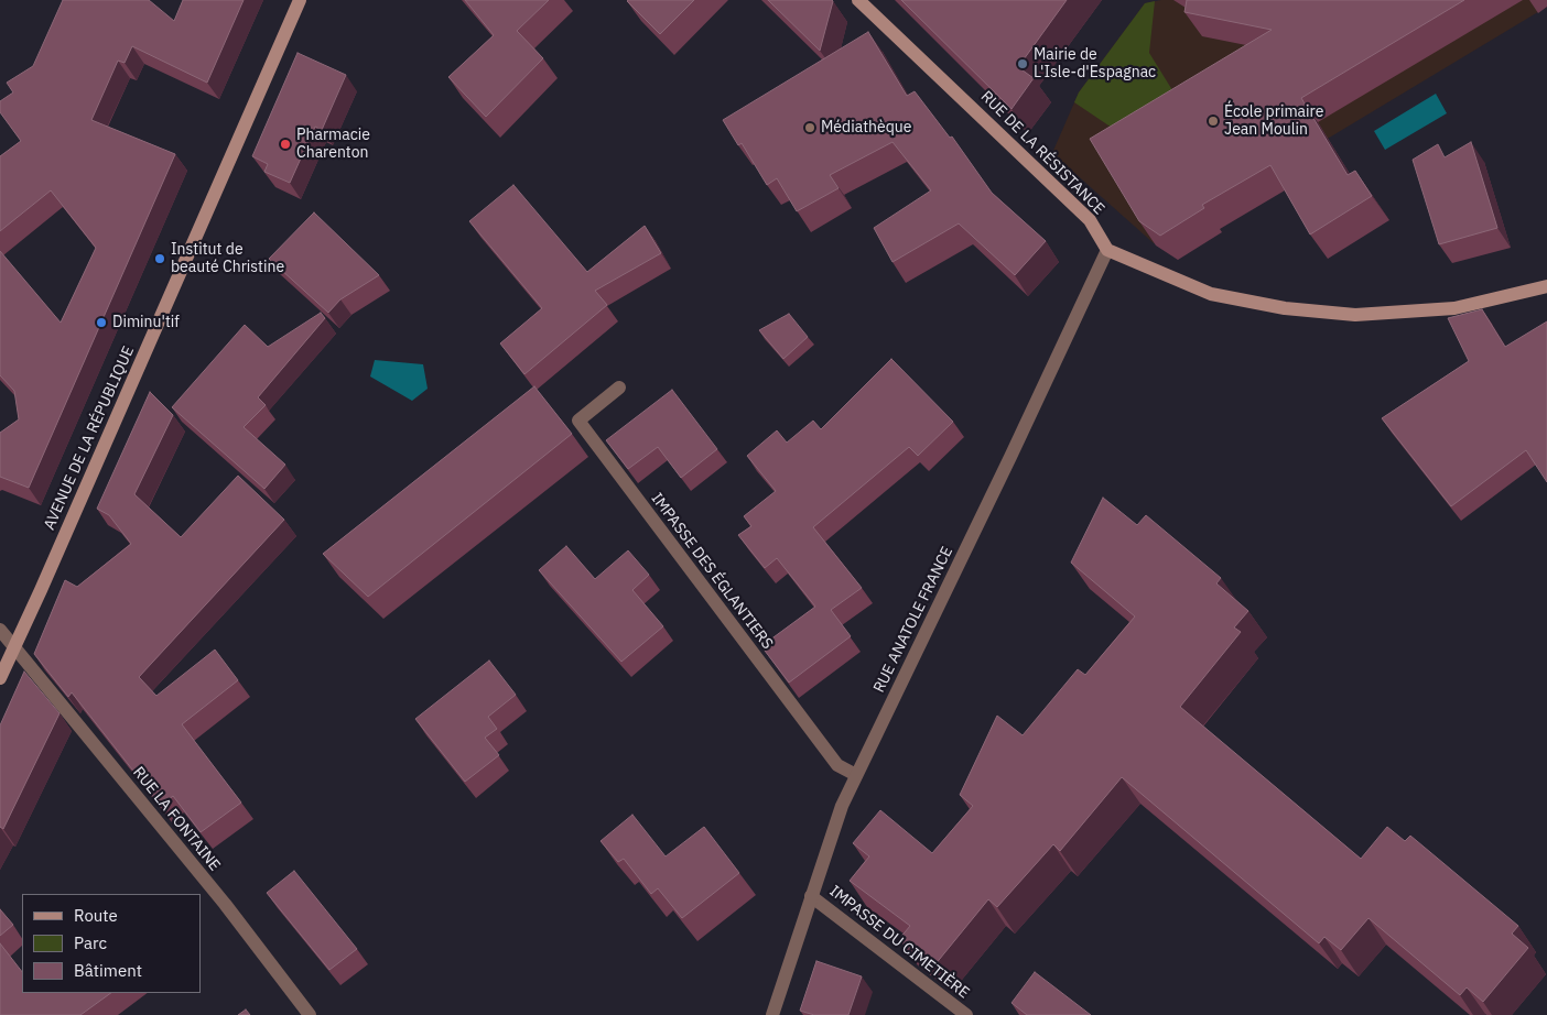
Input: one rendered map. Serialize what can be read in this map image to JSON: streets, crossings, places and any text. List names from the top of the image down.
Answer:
{
  "streets": {
    "street": [
      "RUE DE LA RÉSISTANCE",
      "AVENUE DE LA RÉPUBLIQUE",
      "IMPASSE DES ÉGLANTIERS",
      "RUE ANATOLE FRANCE",
      "RUE LA FONTAINE",
      "IMPASSE DU CIMETIÈRE"
    ]
  },
  "crossings": [
    ["RUE DE LA RÉSISTANCE", "RUE ANATOLE FRANCE"],
    ["AVENUE DE LA RÉPUBLIQUE", "RUE LA FONTAINE"],
    ["IMPASSE DES ÉGLANTIERS", "RUE ANATOLE FRANCE"],
    ["RUE ANATOLE FRANCE", "IMPASSE DU CIMETIÈRE"]
  ],
  "places": [
    "Mairie de L'Isle-d'Espagnac",
    "École primaire Jean Moulin",
    "Médiathèque",
    "Pharmacie Charenton",
    "Institut de beauté Christine",
    "Diminu'tif"
  ],
  "legend": ["Route", "Parc", "Bâtiment"]
}
